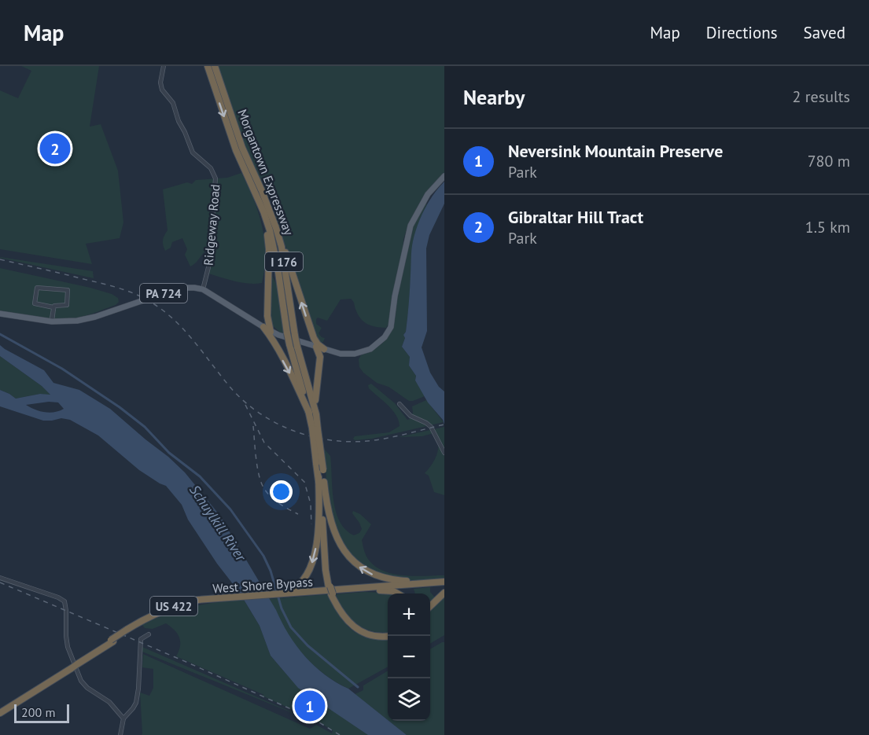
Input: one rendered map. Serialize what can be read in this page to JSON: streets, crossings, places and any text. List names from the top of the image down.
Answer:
{
  "streets": {
    "highway": [
      "Morgantown Expressway",
      "I 176",
      "West Shore Bypass",
      "US 422"
    ],
    "main road": ["PA 724"],
    "street": ["Ridgeway Road"]
  },
  "crossings": [
    ["Ridgeway Road", "PA 724"]
  ],
  "water": ["Schuylkill River"],
  "scale_bar": "200 m",
  "page": {
    "header": "Map",
    "nav": ["Map", "Directions", "Saved"],
    "heading": ["Nearby", "2 results"],
    "list": [
      {
        "mark": "1",
        "name": "Neversink Mountain Preserve",
        "note": "Park",
        "value": "780 m"
      },
      {
        "mark": "2",
        "name": "Gibraltar Hill Tract",
        "note": "Park",
        "value": "1.5 km"
      }
    ],
    "pins": ["2", "1"],
    "map_buttons": ["+", "−"],
    "scale": "200 m"
  }
}
